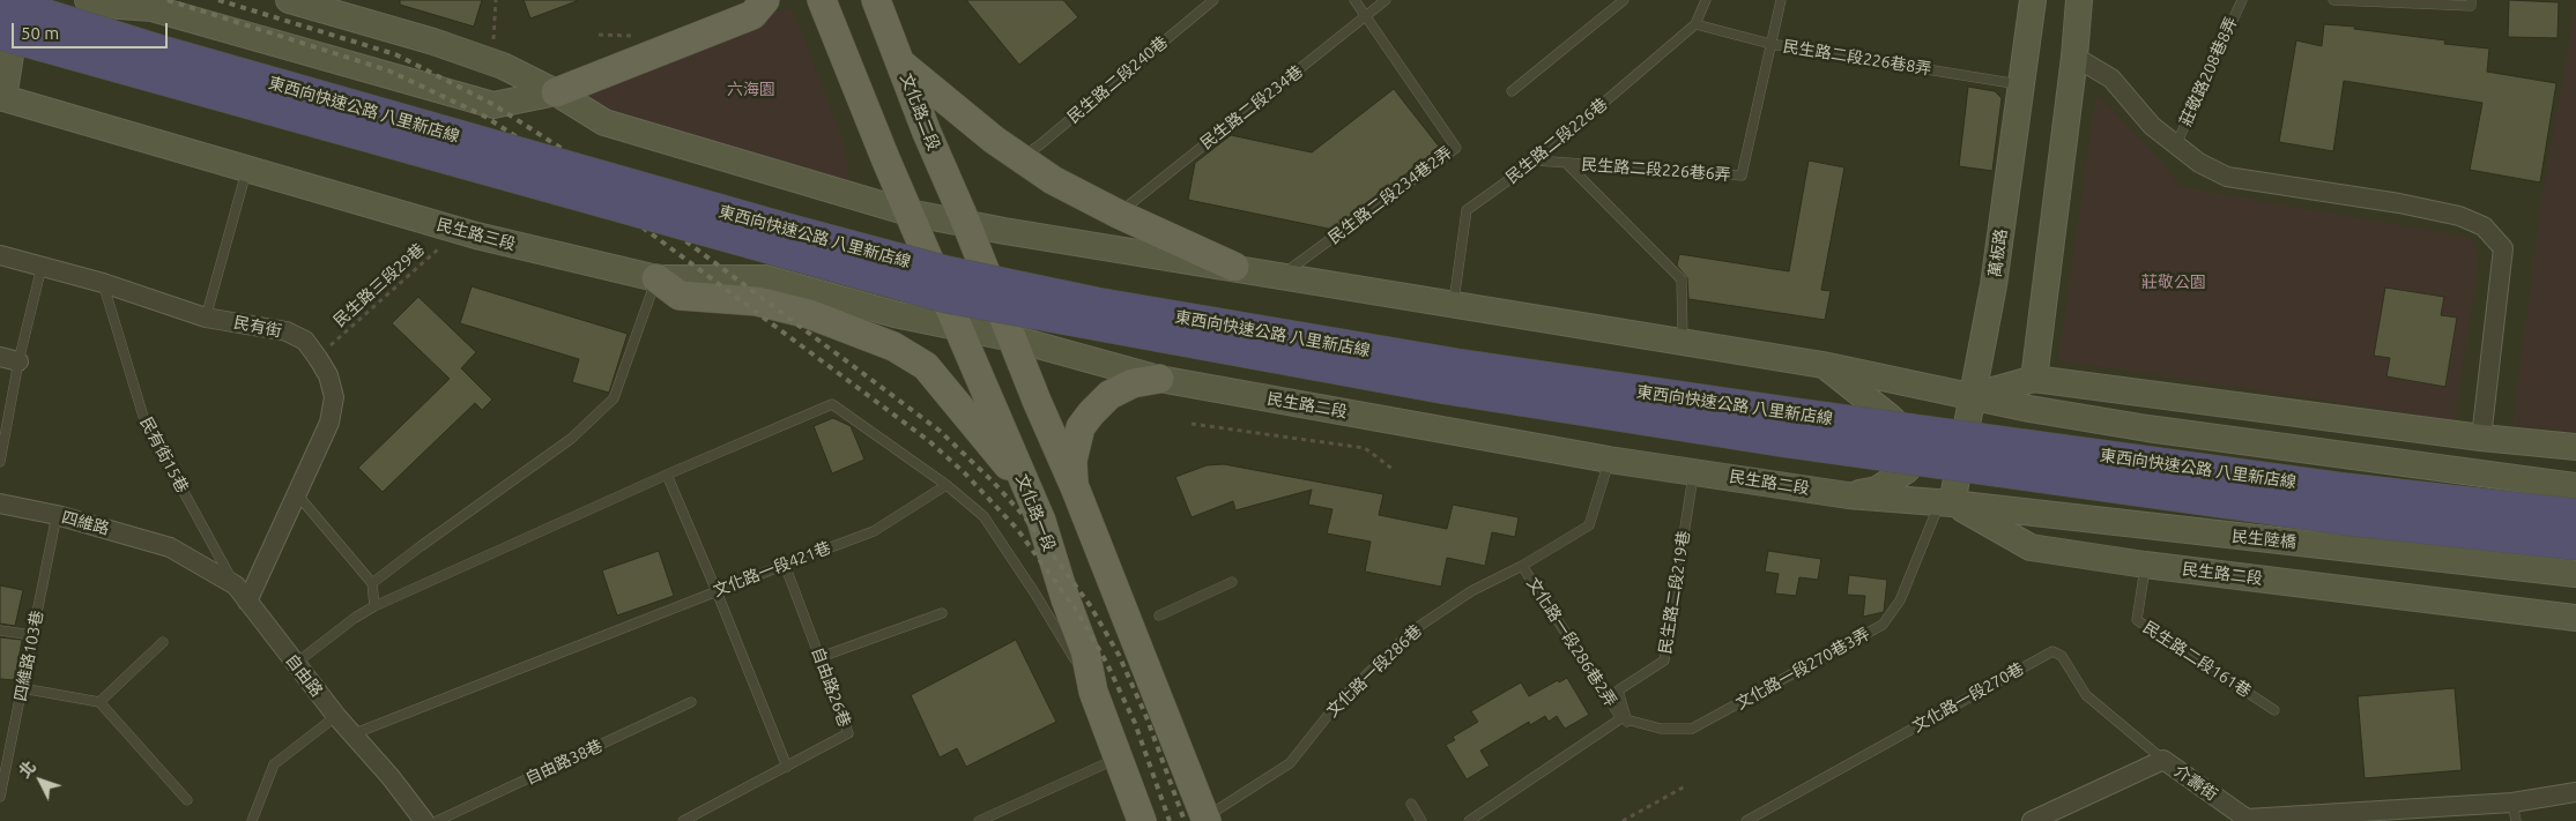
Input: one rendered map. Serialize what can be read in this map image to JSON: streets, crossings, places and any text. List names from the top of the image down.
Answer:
{
  "streets": {
    "highway": ["東西向快速公路 八里新店線"],
    "main road": [
      "文化路二段",
      "民生路三段",
      "萬板路",
      "民生路二段",
      "文化路一段",
      "民生陸橋"
    ],
    "street": [
      "民有街",
      "四維路",
      "自由路",
      "介壽街"
    ],
    "lane": [
      "民生路二段226巷8弄",
      "莊敬路208巷8弄",
      "民生路二段240巷",
      "民生路二段234巷",
      "民生路二段226巷",
      "民生路二段226巷6弄",
      "民生路二段234巷2弄",
      "民有街15巷",
      "文化路一段421巷",
      "民生路二段219巷",
      "文化路一段286巷2弄",
      "四維路103巷",
      "民生路二段161巷",
      "文化路一段270巷3弄",
      "文化路一段286巷",
      "自由路26巷",
      "文化路一段270巷",
      "自由路38巷"
    ],
    "path": ["民生路三段29巷"]
  },
  "crossings": [
    ["民生路二段226巷8弄", "民生路二段226巷"],
    ["民生路二段226巷8弄", "民生路二段226巷6弄"],
    ["民生路二段226巷8弄", "萬板路"],
    ["民生路二段234巷", "民生路二段234巷2弄"],
    ["民生路二段226巷", "民生路二段226巷6弄"],
    ["民生路三段", "民生路三段29巷"],
    ["民生路三段", "民生路二段"],
    ["民生路三段", "文化路一段"],
    ["萬板路", "民生路二段"],
    ["萬板路", "民生陸橋"],
    ["萬板路", "文化路一段270巷3弄"],
    ["民生路三段29巷", "民有街"],
    ["民有街", "民有街15巷"],
    ["民有街", "自由路"],
    ["民生路二段", "文化路一段"],
    ["民生路二段", "民生陸橋"],
    ["民生路二段", "民生路二段219巷"],
    ["民生路二段", "民生路二段161巷"],
    ["民生路二段", "文化路一段270巷3弄"],
    ["民生路二段", "文化路一段286巷"],
    ["民有街15巷", "自由路"],
    ["四維路", "四維路103巷"],
    ["四維路", "自由路"],
    ["民生陸橋", "文化路一段270巷3弄"],
    ["文化路一段421巷", "自由路"],
    ["文化路一段421巷", "自由路26巷"],
    ["民生路二段219巷", "文化路一段286巷2弄"],
    ["民生路二段219巷", "文化路一段270巷3弄"],
    ["文化路一段286巷2弄", "文化路一段270巷3弄"],
    ["文化路一段286巷2弄", "文化路一段286巷"],
    ["文化路一段270巷", "介壽街"]
  ],
  "parks": ["六海園", "莊敬公園"],
  "scale_bar": "50 m",
  "north": "top left"
}
